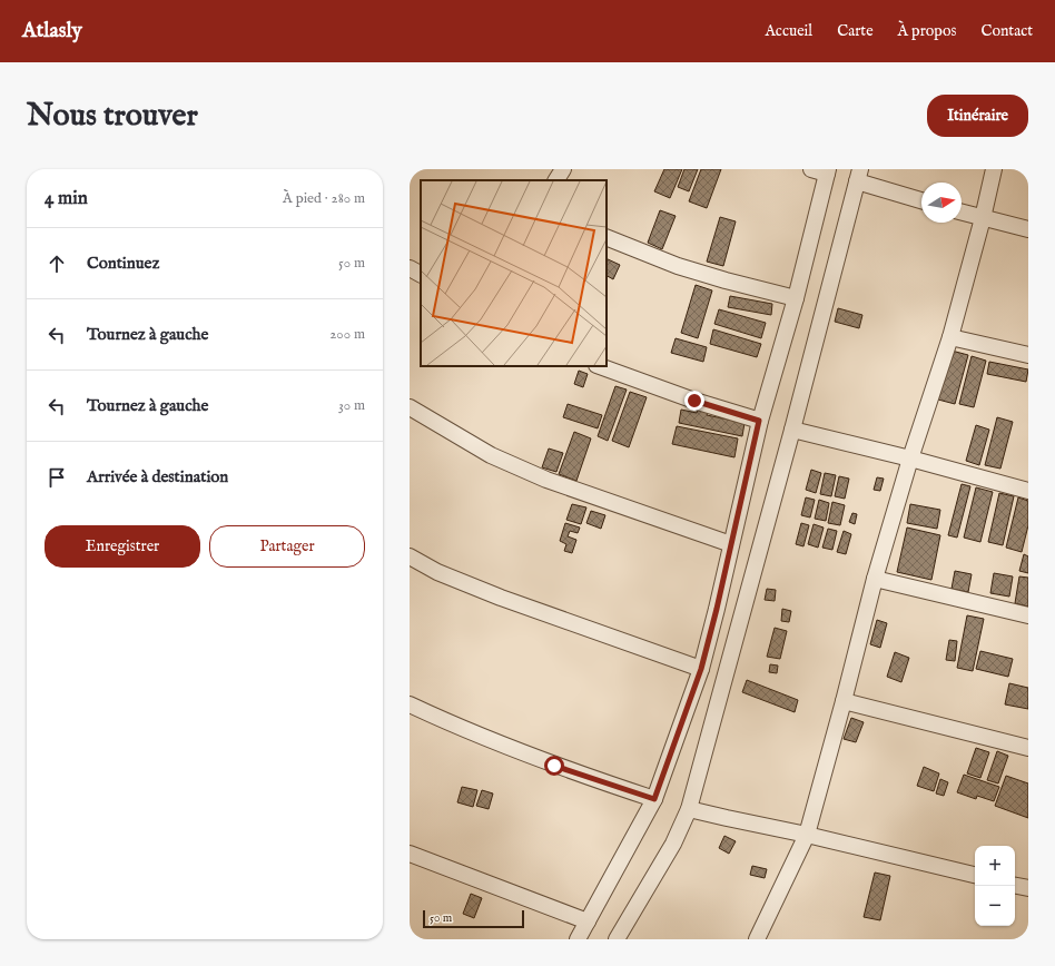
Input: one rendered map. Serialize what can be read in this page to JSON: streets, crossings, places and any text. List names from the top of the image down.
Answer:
{
  "scale_bar": "50 m",
  "north": "right",
  "page": {
    "header": "Atlasly",
    "nav": [
      "Accueil",
      "Carte",
      "À propos",
      "Contact"
    ],
    "buttons": [
      "Itinéraire",
      ["Enregistrer", "Partager"]
    ],
    "title": "Nous trouver",
    "heading": ["4 min", "À pied · 280 m"],
    "list": [
      ["Continuez", "50 m"],
      ["Tournez à gauche", "200 m"],
      ["Tournez à gauche", "30 m"],
      "Arrivée à destination"
    ],
    "map_buttons": ["+", "−"],
    "scale": "50 m"
  }
}
